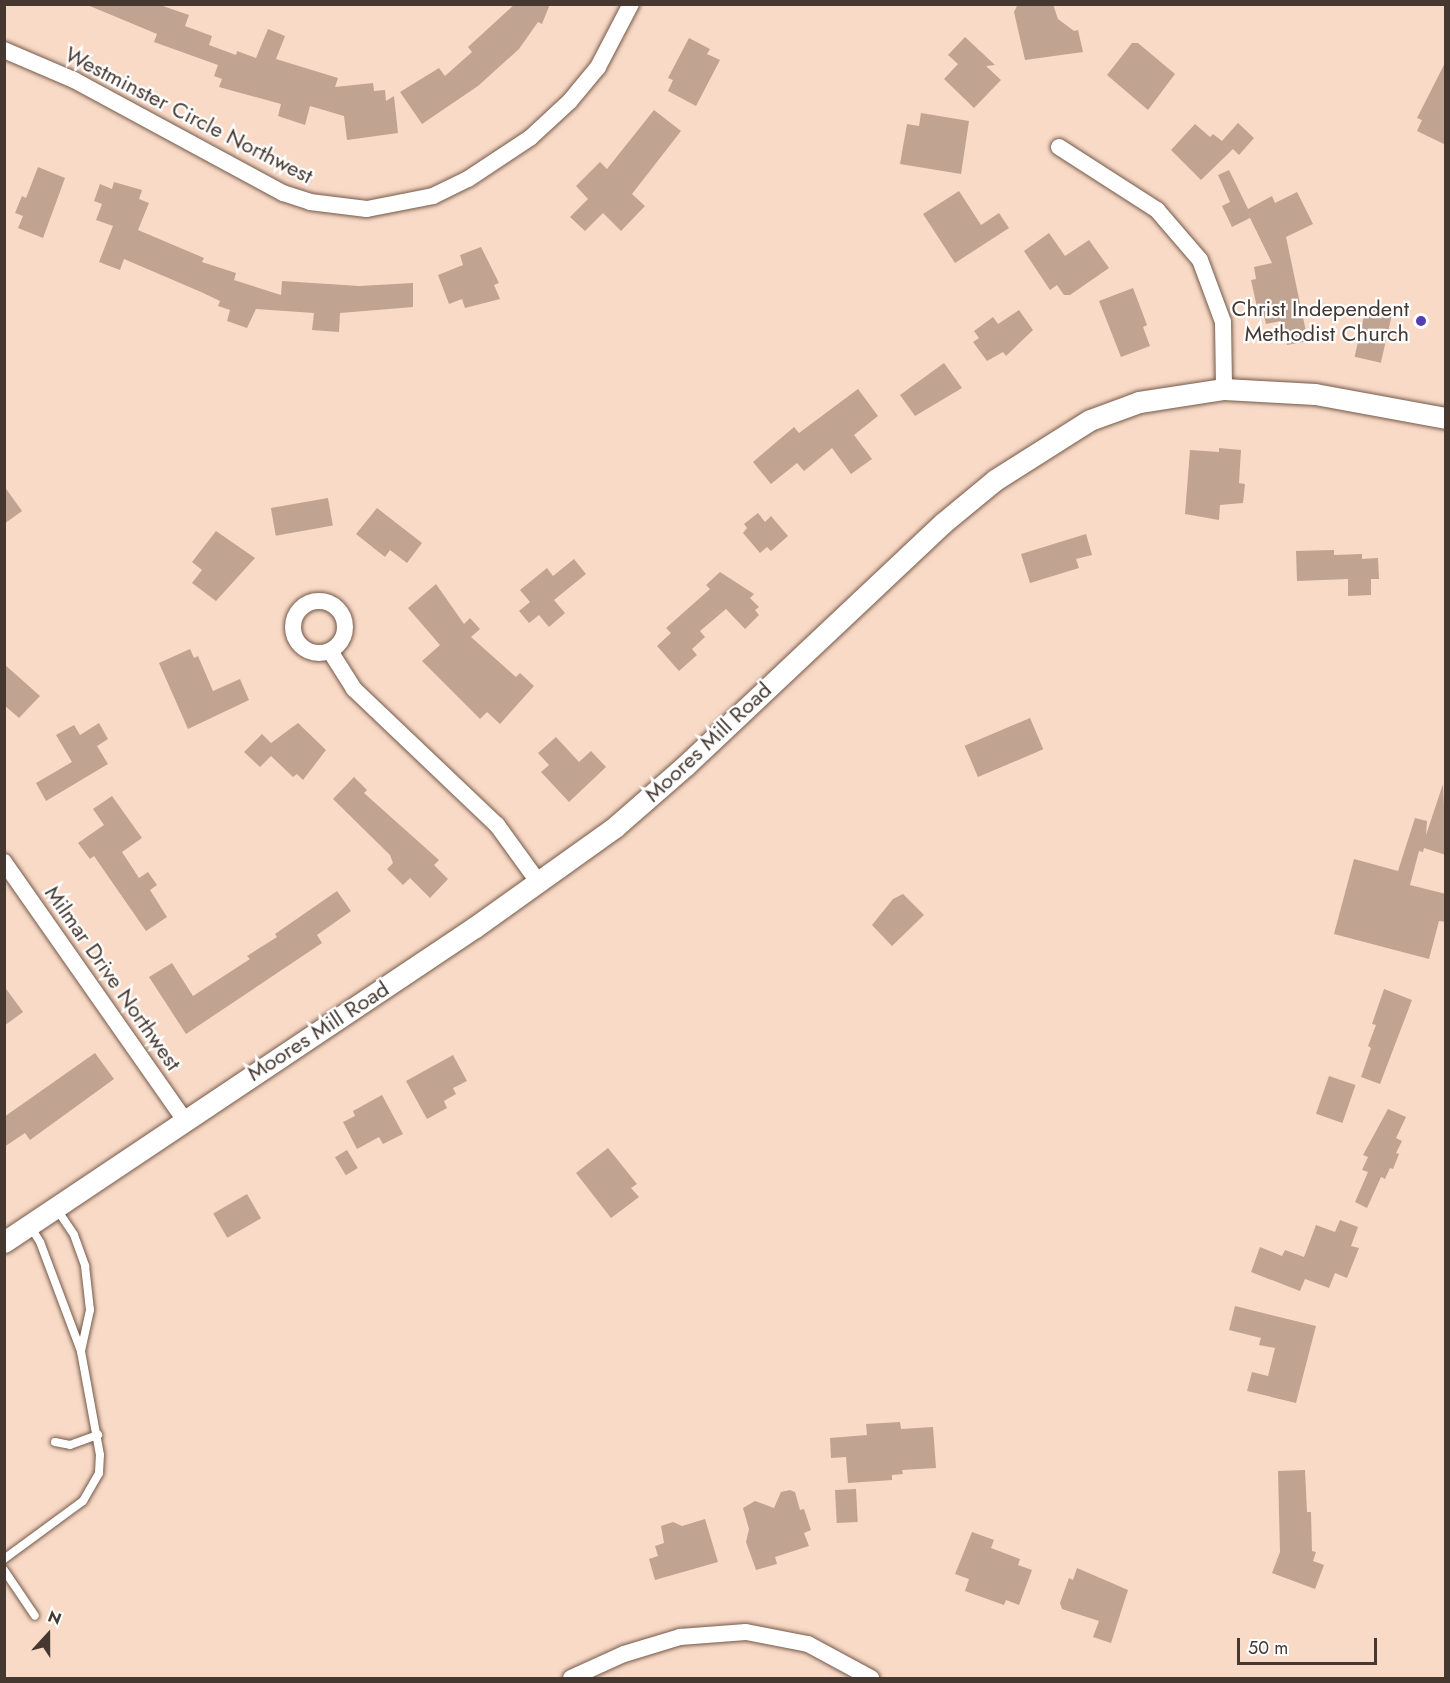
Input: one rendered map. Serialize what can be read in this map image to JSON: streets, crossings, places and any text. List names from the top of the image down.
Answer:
{
  "streets": {
    "street": ["Westminster Circle Northwest", "Moores Mill Road", "Milmar Drive Northwest"]
  },
  "crossings": [
    ["Moores Mill Road", "Milmar Drive Northwest"]
  ],
  "places": ["Christ Independent Methodist Church"],
  "scale_bar": "50 m",
  "north": "top"
}
